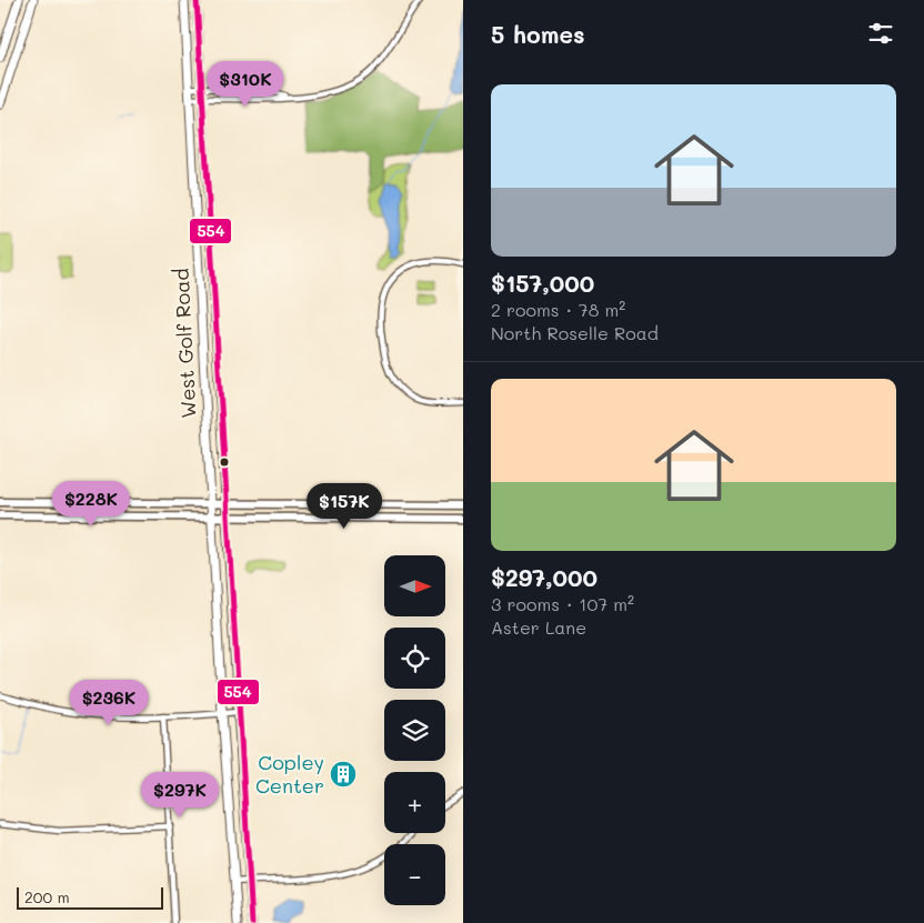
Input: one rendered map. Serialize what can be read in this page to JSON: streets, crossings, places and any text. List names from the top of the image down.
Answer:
{
  "streets": {
    "main road": ["West Golf Road"]
  },
  "places": {
    "building": ["Copley Center"]
  },
  "lines": ["transit line 554"],
  "scale_bar": "200 m",
  "north": "right",
  "page": {
    "heading": "5 homes",
    "price": [
      "$310K",
      "$228K",
      "$157K",
      "$236K",
      "$297K"
    ],
    "list": [
      {
        "name": "$157,000",
        "note": "2 rooms · 78 m² · North Roselle Road"
      },
      {
        "name": "$297,000",
        "note": "3 rooms · 107 m² · Aster Lane"
      }
    ],
    "map_buttons": ["+", "−"],
    "scale": "200 m"
  }
}
